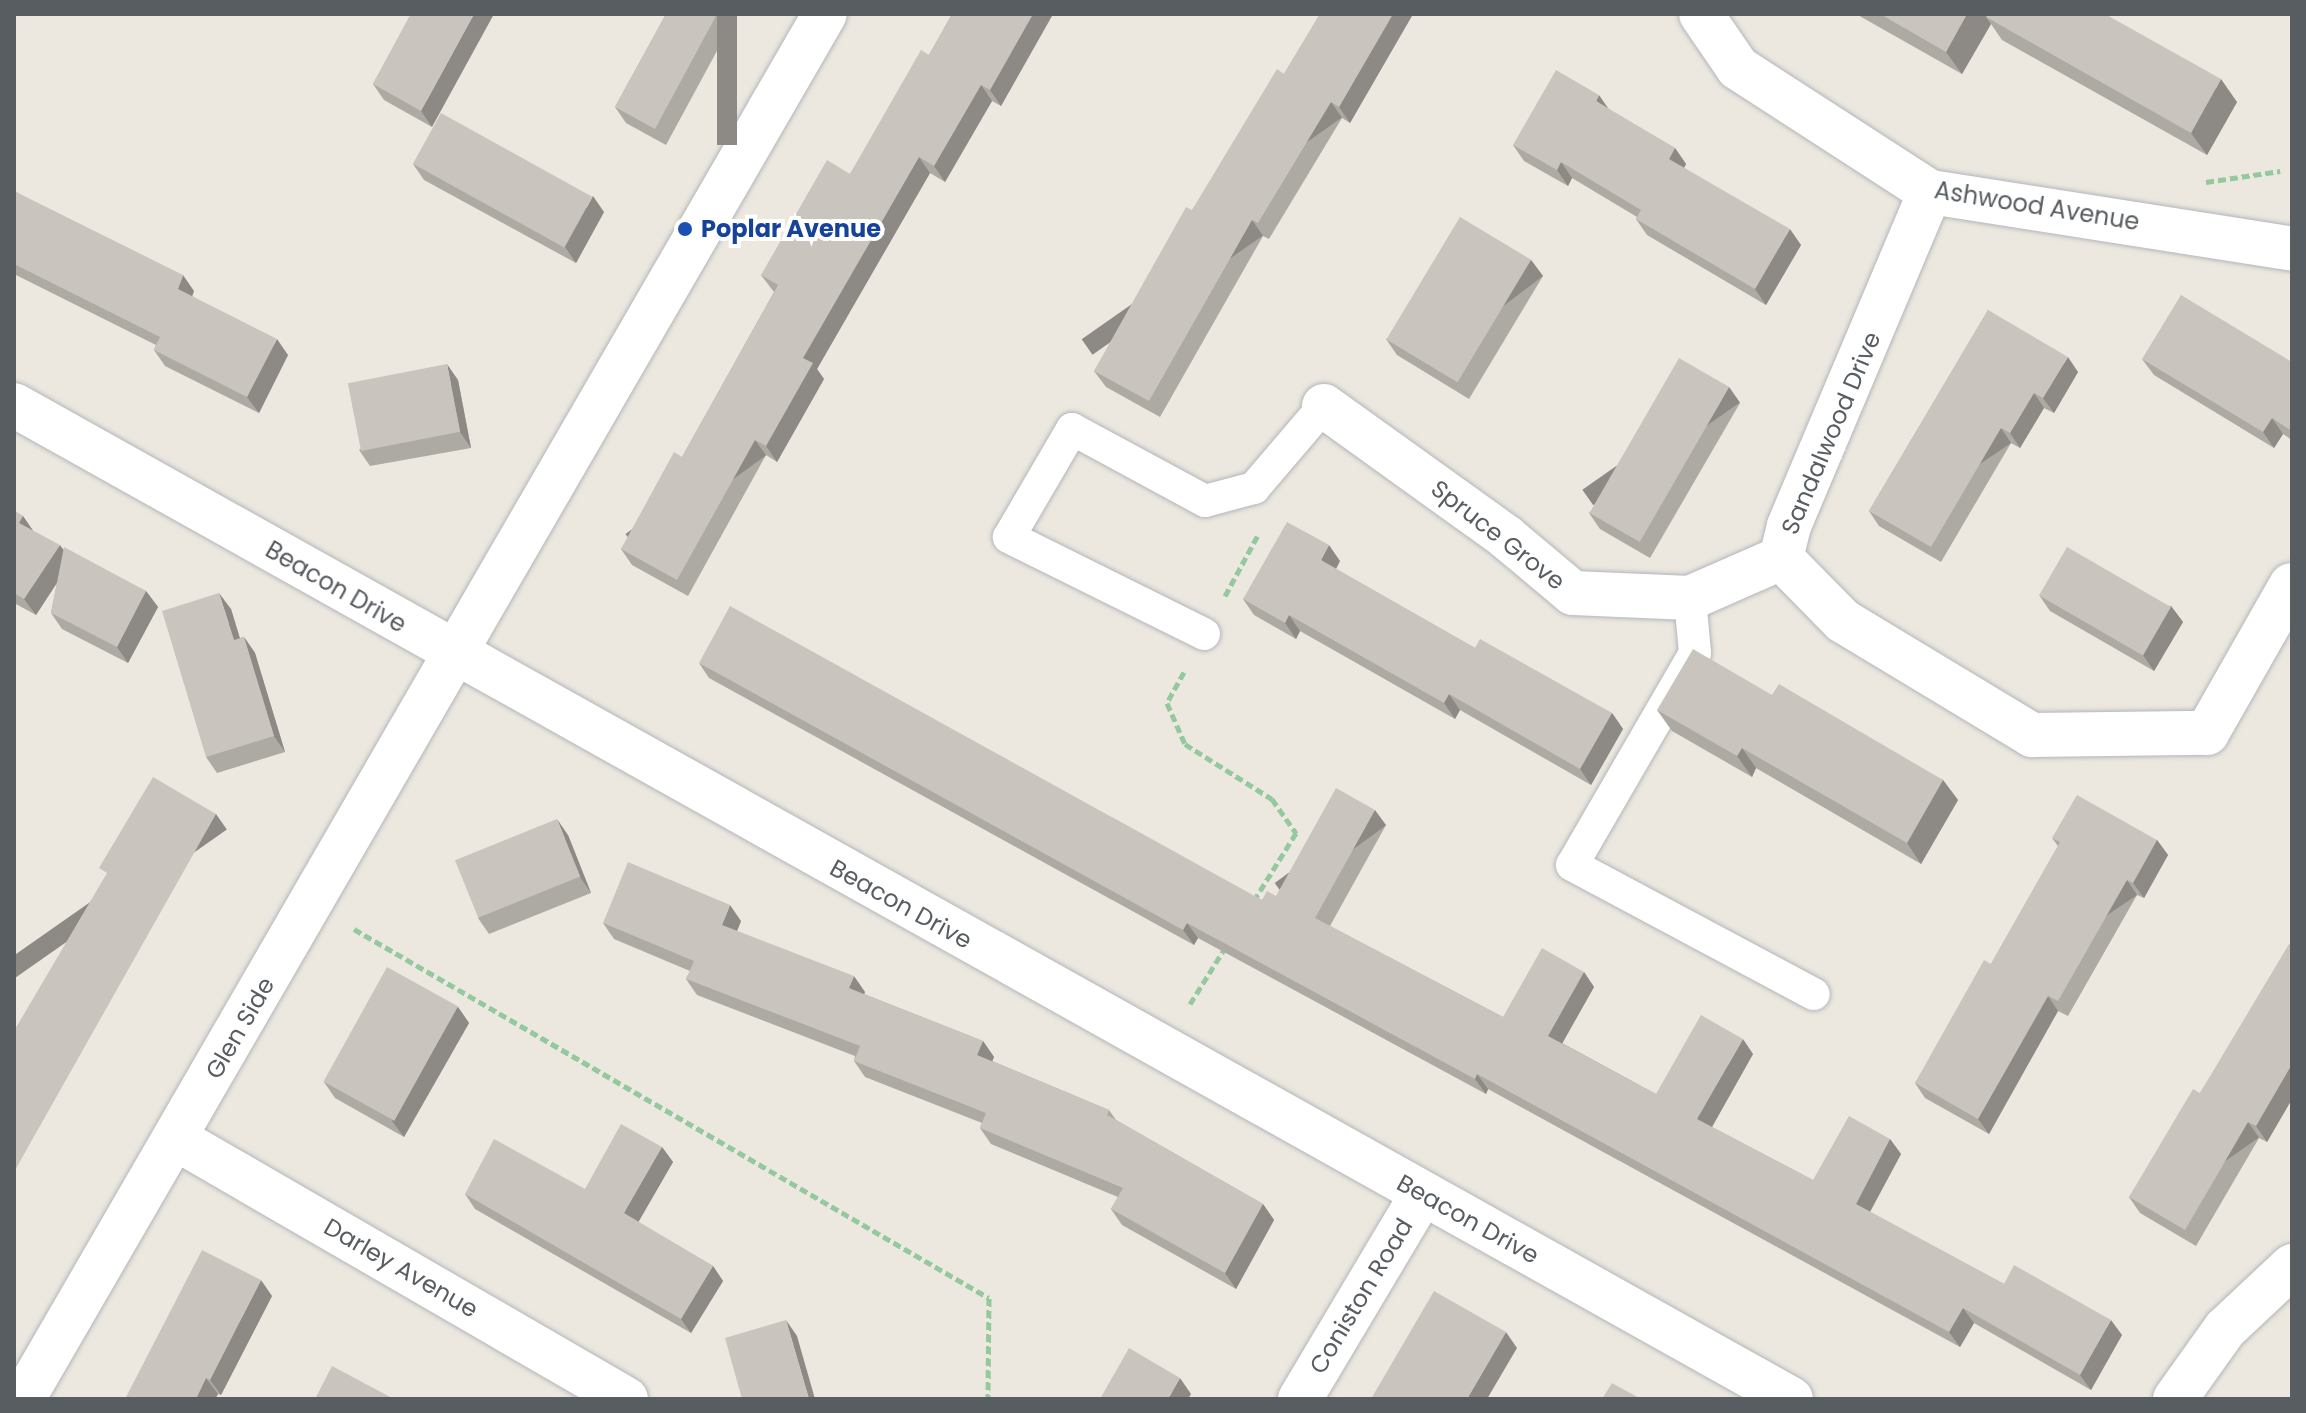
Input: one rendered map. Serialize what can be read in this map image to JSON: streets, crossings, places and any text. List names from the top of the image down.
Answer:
{
  "streets": {
    "street": [
      "Ashwood Avenue",
      "Sandalwood Drive",
      "Spruce Grove",
      "Beacon Drive",
      "Glen Side",
      "Darley Avenue",
      "Coniston Road"
    ]
  },
  "crossings": [
    ["Ashwood Avenue", "Sandalwood Drive"],
    ["Sandalwood Drive", "Spruce Grove"],
    ["Beacon Drive", "Glen Side"],
    ["Beacon Drive", "Coniston Road"],
    ["Glen Side", "Darley Avenue"]
  ],
  "places": ["Poplar Avenue"]
}
